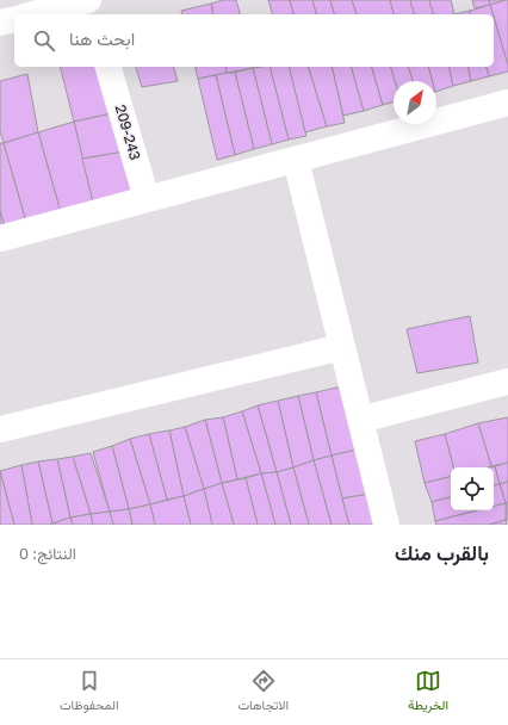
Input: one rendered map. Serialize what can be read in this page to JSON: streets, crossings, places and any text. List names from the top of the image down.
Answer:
{
  "streets": {
    "street": ["209-243"]
  },
  "north": "top right",
  "page": {
    "search": "ابحث هنا",
    "heading": ["بالقرب منك", "النتائج: 0"],
    "nav": ["الخريطة", "الاتجاهات", "المحفوظات"]
  }
}
